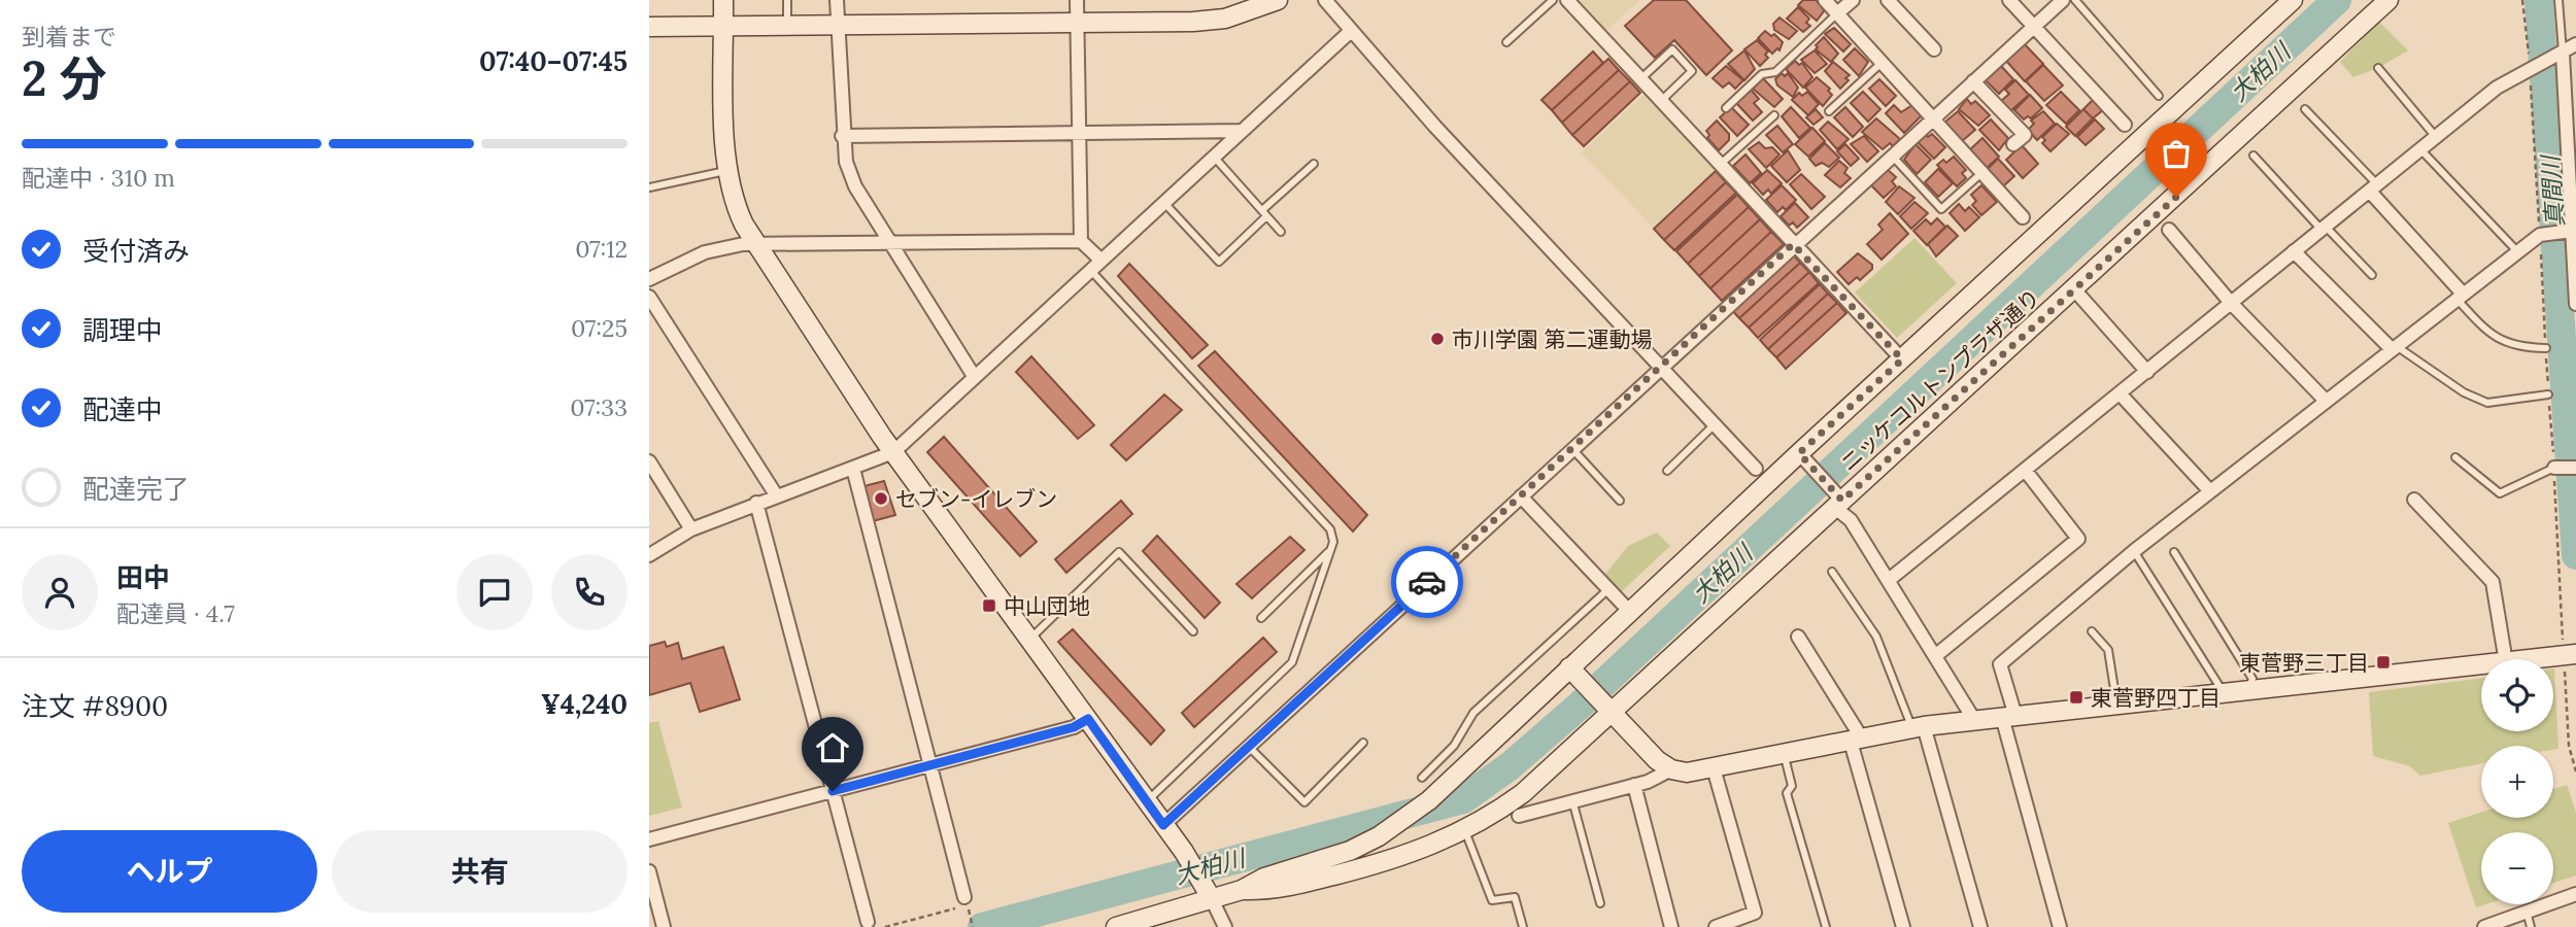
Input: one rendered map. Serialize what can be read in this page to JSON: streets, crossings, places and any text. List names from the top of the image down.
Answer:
{
  "streets": {
    "street": ["ニッケコルトンプラザ通り"]
  },
  "water": ["大柏川", "真間川"],
  "places": {
    "other": ["市川学園 第二運動場", "セブン-イレブン"],
    "transit": ["中山団地", "東菅野三丁目", "東菅野四丁目"]
  },
  "page": {
    "heading": ["2 分", "到着まで", "07:40–07:45"],
    "panel": [
      "田中",
      "配達員 · 4.7",
      "注文 #8900",
      "¥4,240"
    ],
    "bar": "配達中 · 310 m",
    "list": [
      ["受付済み", "07:12"],
      ["調理中", "07:25"],
      ["配達中", "07:33"],
      "配達完了"
    ],
    "map_buttons": ["+", "−"],
    "buttons": ["ヘルプ", "共有"]
  }
}
